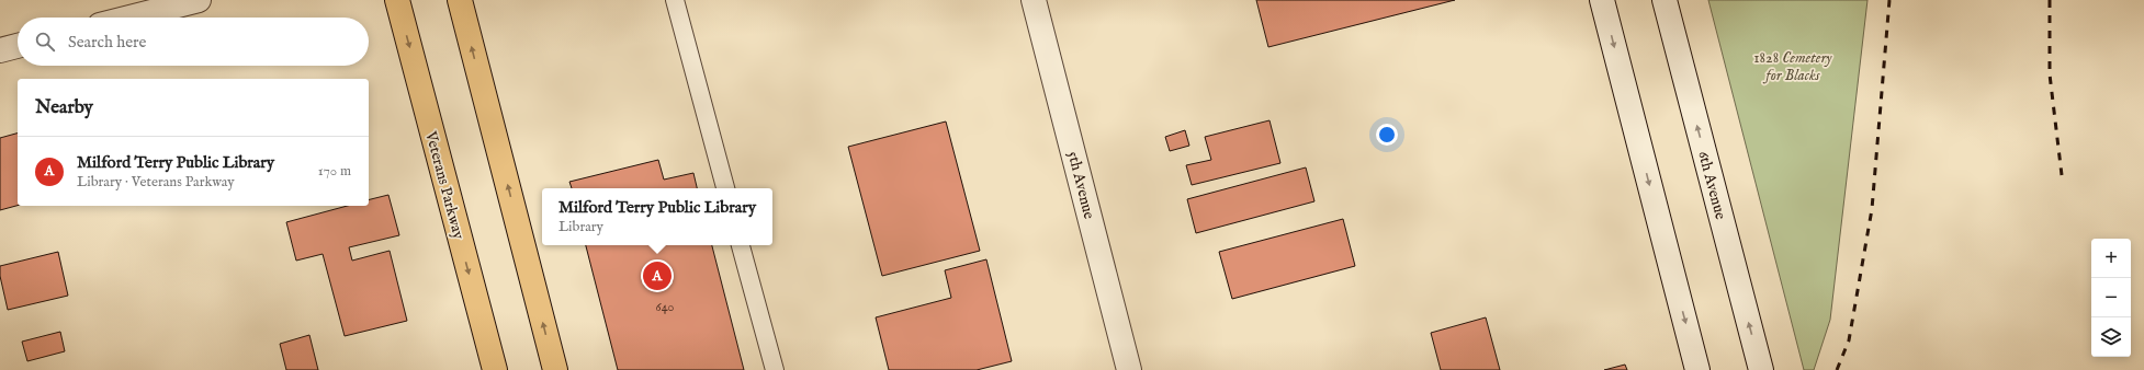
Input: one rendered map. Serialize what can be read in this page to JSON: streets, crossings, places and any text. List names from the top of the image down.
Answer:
{
  "streets": {
    "main road": ["Veterans Parkway", "5th Avenue", "6th Avenue"]
  },
  "parks": ["1828 Cemetery for Blacks"],
  "house_numbers": ["640"],
  "page": {
    "search": "Search here",
    "heading": "Nearby",
    "list": [
      {
        "mark": "A",
        "name": "Milford Terry Public Library",
        "note": "Library · Veterans Parkway",
        "value": "170 m"
      }
    ],
    "popup": ["Milford Terry Public Library", "Library"],
    "map_buttons": ["+", "−"],
    "pins": "A"
  }
}
